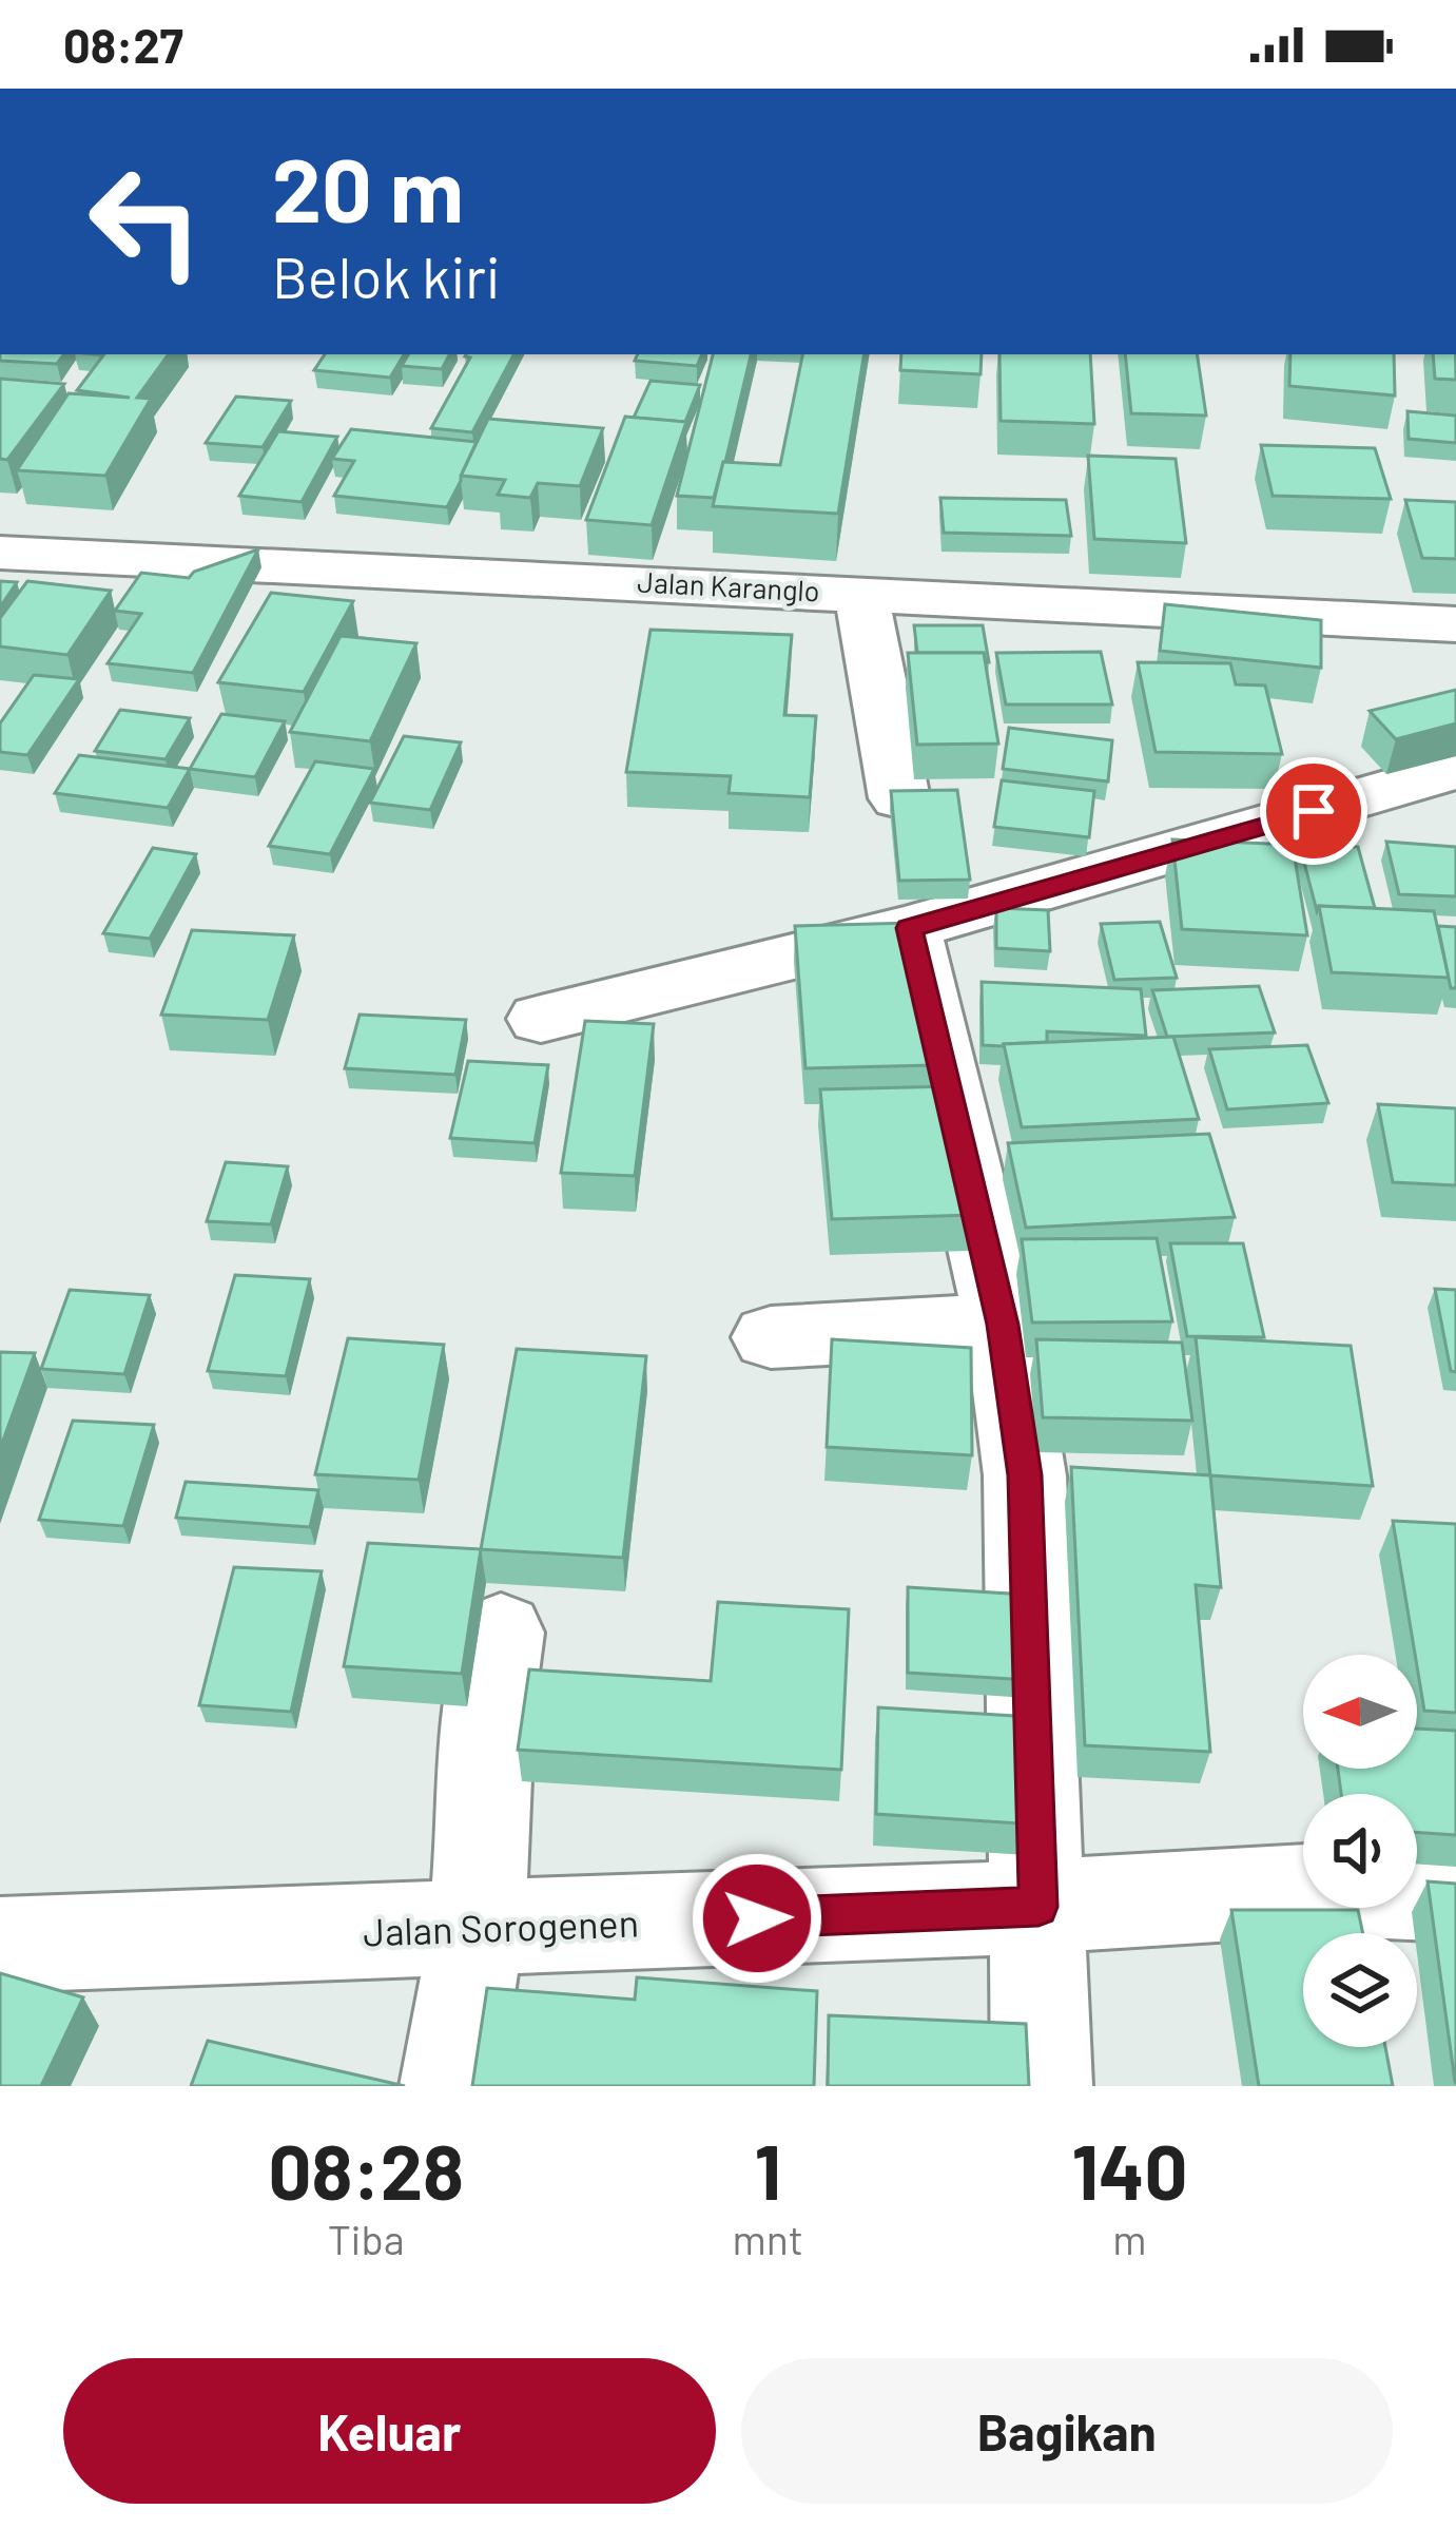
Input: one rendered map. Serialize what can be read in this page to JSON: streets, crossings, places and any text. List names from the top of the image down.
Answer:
{
  "streets": {
    "street": ["Jalan Karanglo", "Jalan Sorogenen"]
  },
  "north": "left",
  "page": {
    "status": "08:27",
    "turn": ["20 m", "Belok kiri"],
    "eta": [
      "08:28",
      "Tiba",
      "1",
      "mnt",
      "140",
      "m"
    ],
    "buttons": ["Keluar", "Bagikan"]
  }
}
